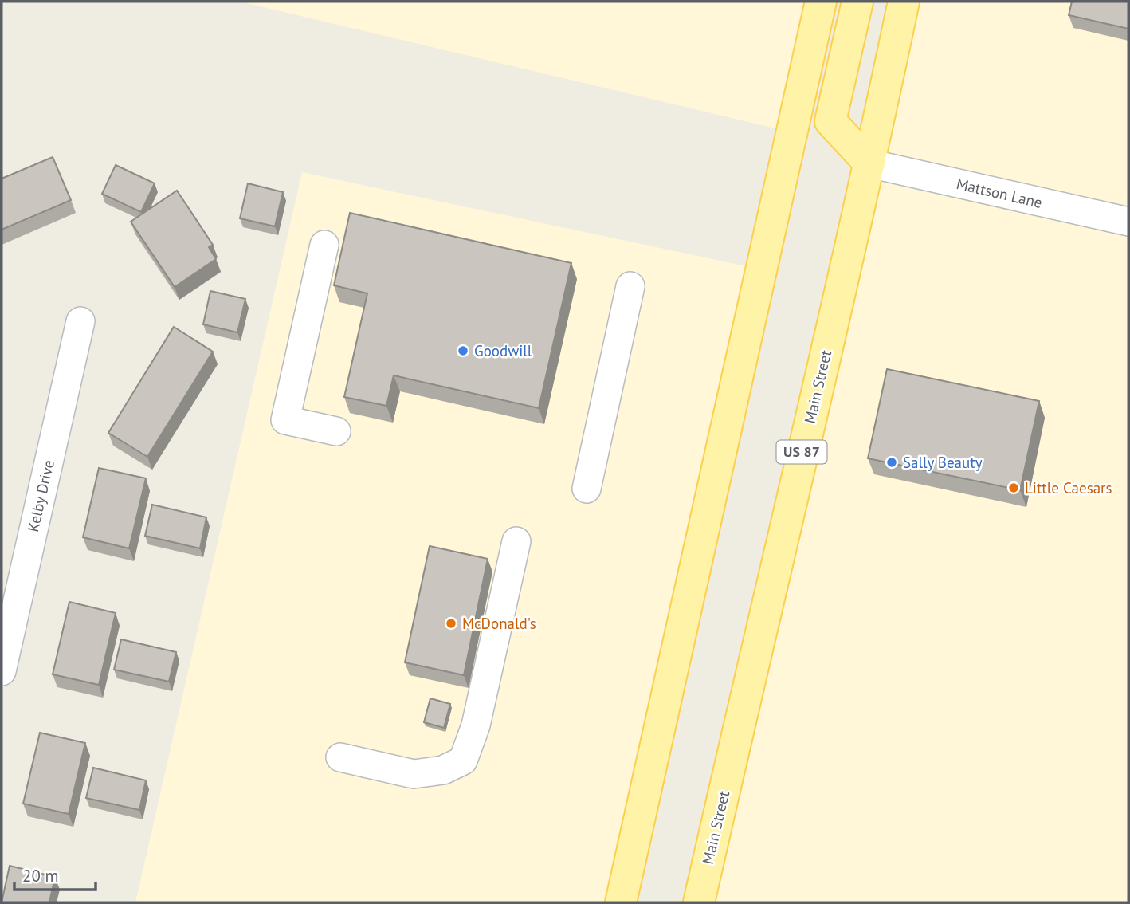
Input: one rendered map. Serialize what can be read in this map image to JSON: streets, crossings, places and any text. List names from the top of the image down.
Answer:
{
  "streets": {
    "main road": ["Main Street", "US 87"],
    "street": ["Mattson Lane", "Kelby Drive"]
  },
  "crossings": [
    ["Mattson Lane", "Main Street"]
  ],
  "places": [
    "Goodwill",
    "Sally Beauty",
    "Little Caesars",
    "McDonald's"
  ],
  "scale_bar": "20 m"
}
